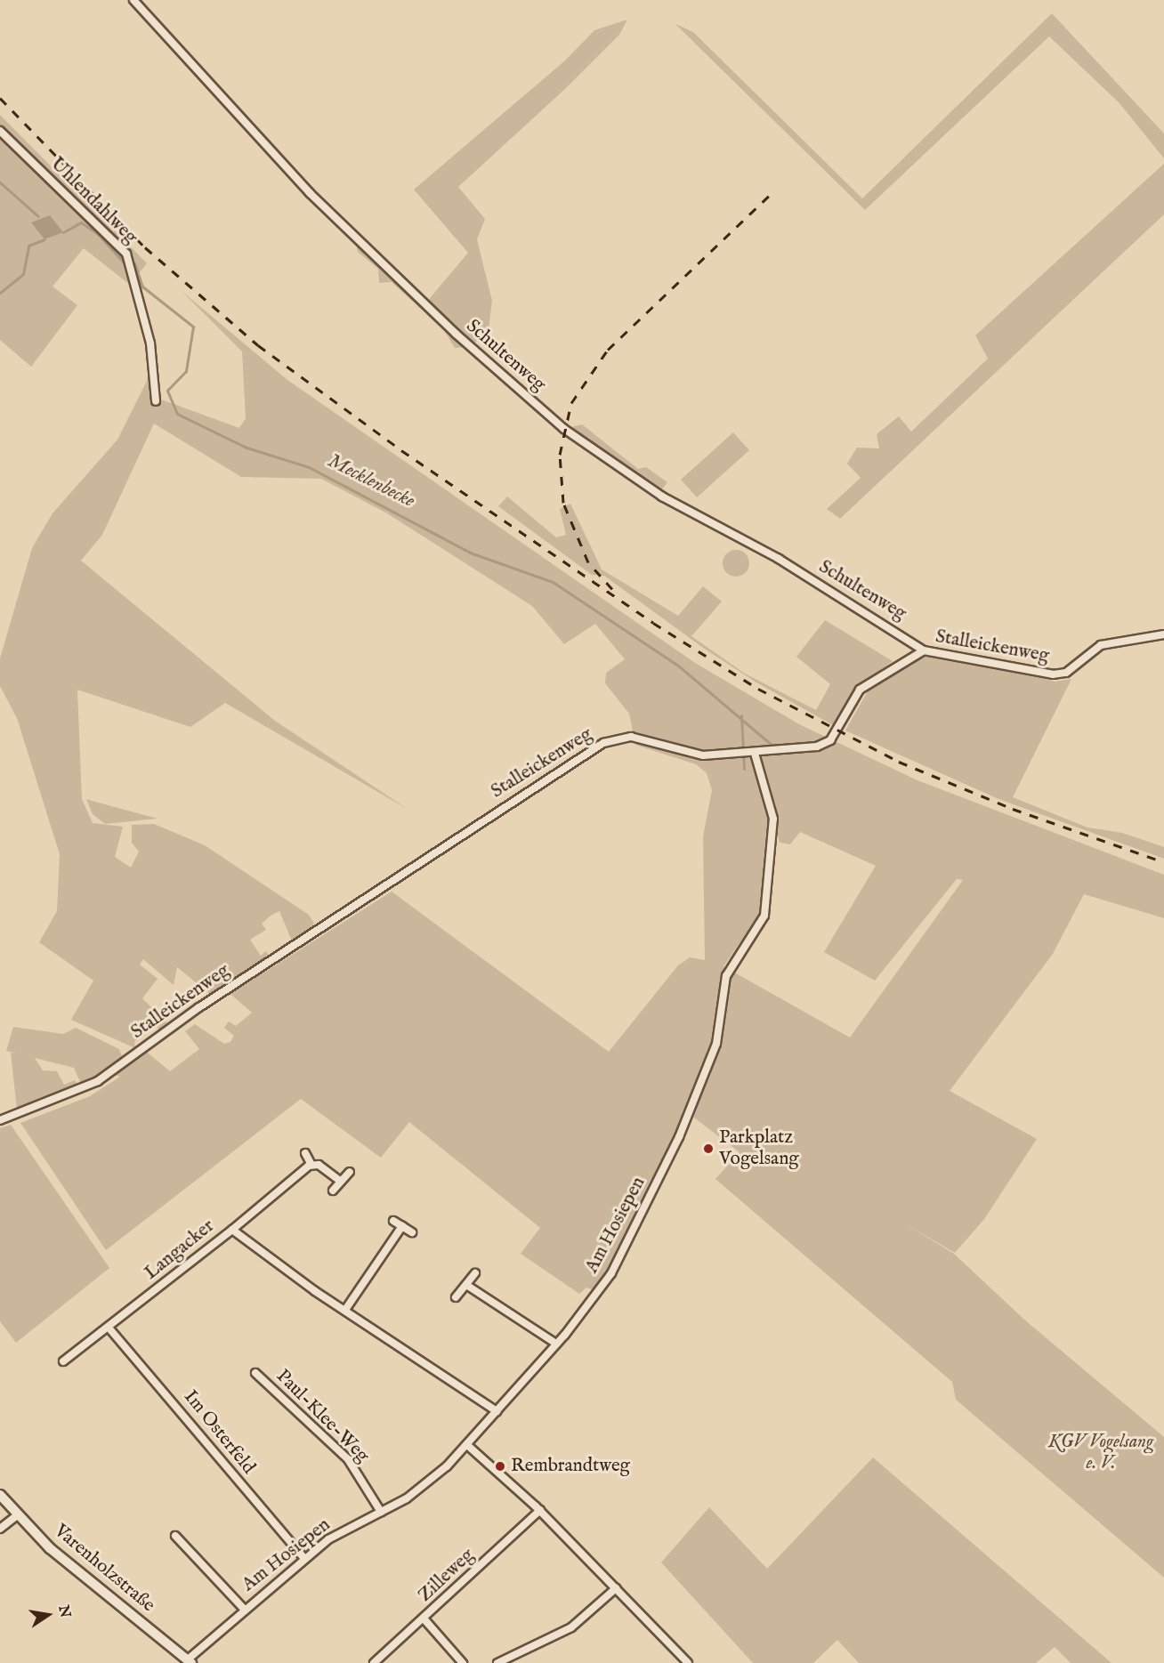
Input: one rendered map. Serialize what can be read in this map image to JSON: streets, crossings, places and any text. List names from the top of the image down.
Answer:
{
  "streets": {
    "street": [
      "Uhlendahlweg",
      "Schultenweg",
      "Stalleickenweg",
      "Am Hosiepen",
      "Langacker",
      "Paul-Klee-Weg",
      "Im Osterfeld",
      "Varenholzstraße",
      "Zilleweg"
    ]
  },
  "crossings": [
    ["Schultenweg", "Stalleickenweg"],
    ["Stalleickenweg", "Am Hosiepen"],
    ["Am Hosiepen", "Langacker"],
    ["Am Hosiepen", "Paul-Klee-Weg"],
    ["Am Hosiepen", "Im Osterfeld"],
    ["Am Hosiepen", "Varenholzstraße"],
    ["Langacker", "Im Osterfeld"]
  ],
  "water": ["Mecklenbecke"],
  "parks": ["KGV Vogelsang e. V."],
  "places": ["Parkplatz Vogelsang", "Rembrandtweg"],
  "north": "right"
}
